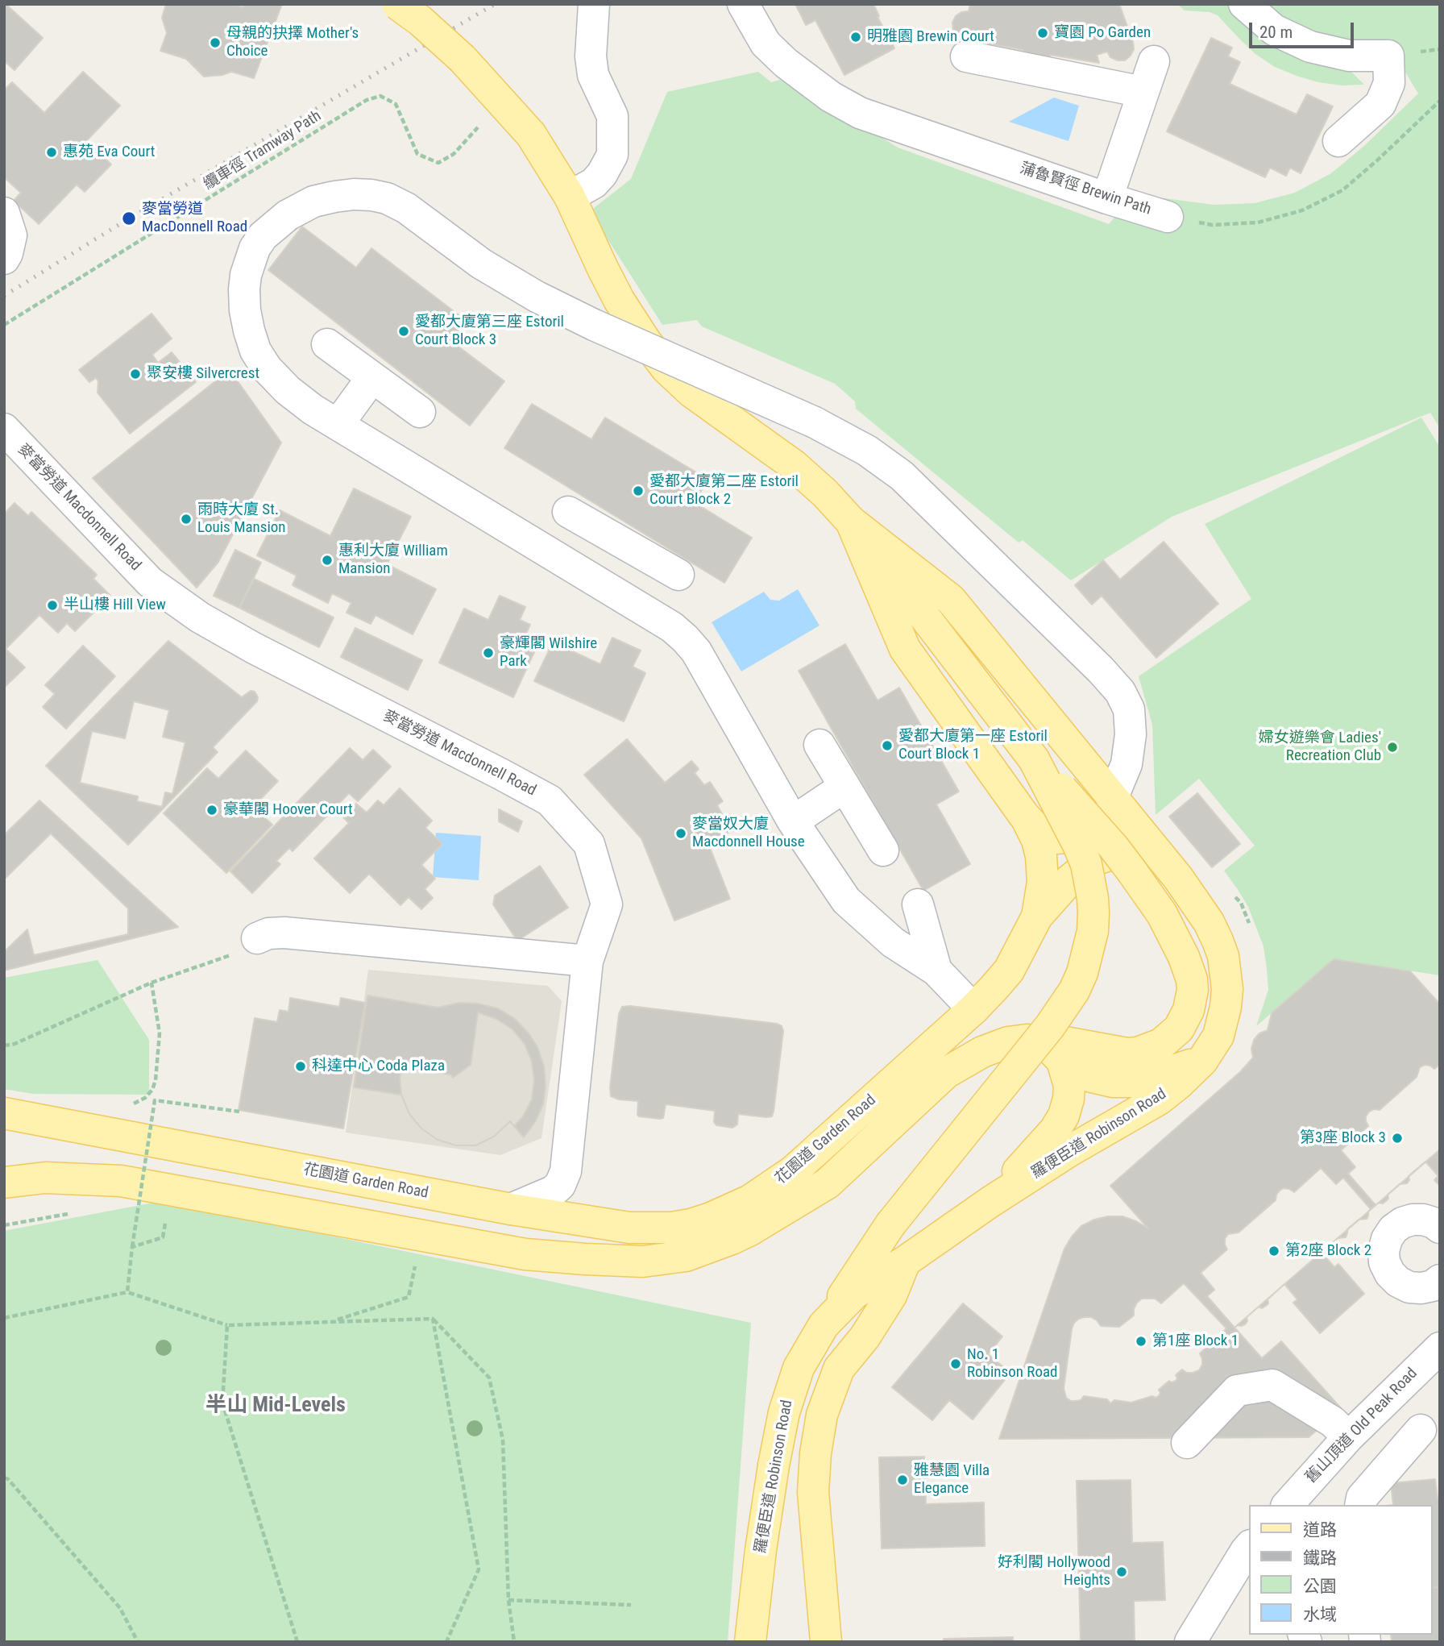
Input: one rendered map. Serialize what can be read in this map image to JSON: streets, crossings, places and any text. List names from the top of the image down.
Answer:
{
  "streets": {
    "main road": ["羅便臣道 Robinson Road", "花園道 Garden Road"],
    "street": ["蒲魯賢徑 Brewin Path", "麥當勞道 Macdonnell Road", "舊山頂道 Old Peak Road"],
    "path": ["纜車徑 Tramway Path"]
  },
  "crossings": [
    ["麥當勞道 Macdonnell Road", "花園道 Garden Road"]
  ],
  "districts": ["半山 Mid-Levels"],
  "places": [
    "寶園 Po Garden",
    "明雅園 Brewin Court",
    "母親的抉擇 Mother's Choice",
    "惠苑 Eva Court",
    "麥當勞道 MacDonnell Road",
    "愛都大廈第三座 Estoril Court Block 3",
    "聚安樓 Silvercrest",
    "愛都大廈第二座 Estoril Court Block 2",
    "雨時大廈 St. Louis Mansion",
    "惠利大廈 William Mansion",
    "半山樓 Hill View",
    "豪輝閣 Wilshire Park",
    "愛都大廈第一座 Estoril Court Block 1",
    "婦女遊樂會 Ladies' Recreation Club",
    "豪華閣 Hoover Court",
    "麥當奴大廈 Macdonnell House",
    "科達中心 Coda Plaza",
    "第3座 Block 3",
    "第2座 Block 2",
    "第1座 Block 1",
    "No. 1 Robinson Road",
    "雅慧園 Villa Elegance",
    "好利閣 Hollywood Heights"
  ],
  "legend": [
    "道路",
    "鐵路",
    "公園",
    "水域"
  ],
  "scale_bar": "20 m"
}
